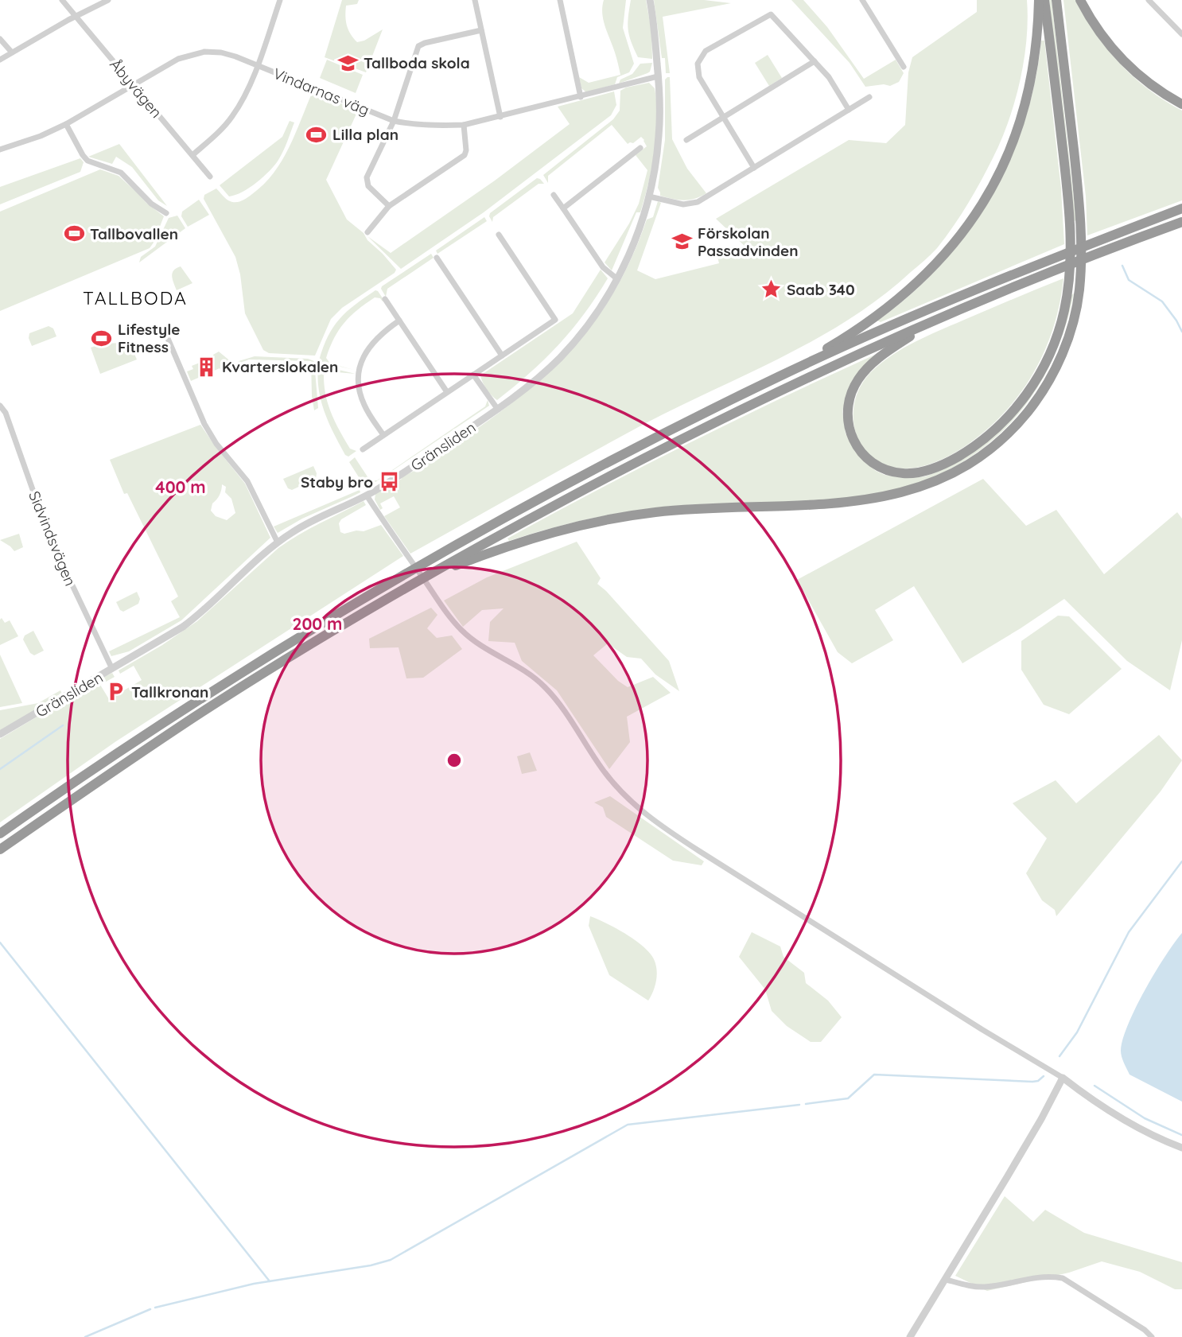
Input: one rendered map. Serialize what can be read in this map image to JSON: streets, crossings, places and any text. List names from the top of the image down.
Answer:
{
  "streets": {
    "street": [
      "Åbyvägen",
      "Vindarnas väg",
      "Gränsliden",
      "Sidvindsvägen"
    ]
  },
  "crossings": [
    ["Åbyvägen", "Vindarnas väg"],
    ["Vindarnas väg", "Gränsliden"],
    ["Gränsliden", "Sidvindsvägen"]
  ],
  "districts": ["TALLBODA"],
  "places": {
    "school or university": ["Tallboda skola", "Förskolan Passadvinden"],
    "sports": ["Lilla plan", "Tallbovallen", "Lifestyle Fitness"],
    "place": ["Saab 340"],
    "building": ["Kvarterslokalen"],
    "bus stop": ["Staby bro"],
    "parking": ["Tallkronan"]
  },
  "rings": ["400 m", "200 m"]
}
